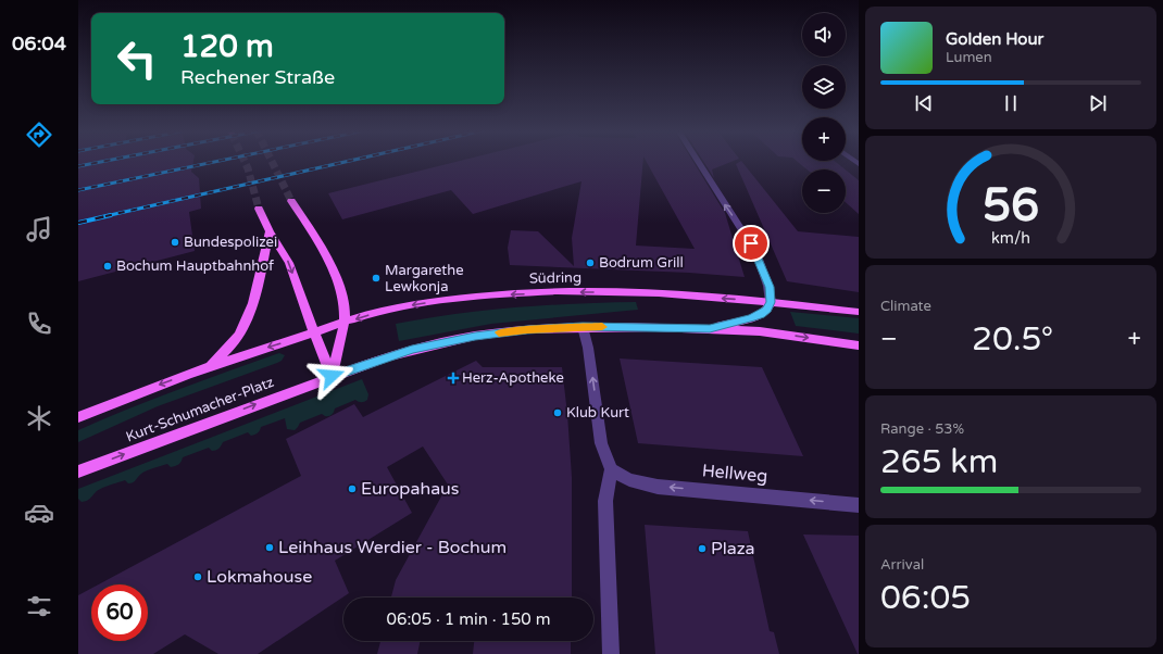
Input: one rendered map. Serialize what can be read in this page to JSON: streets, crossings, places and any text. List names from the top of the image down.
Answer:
{
  "streets": {
    "main road": ["Südring", "Kurt-Schumacher-Platz"],
    "street": ["Hellweg"]
  },
  "one_way": ["Hellweg"],
  "places": {
    "other": [
      "Bundespolizei",
      "Bodrum Grill",
      "Bochum Hauptbahnhof",
      "Margarethe Lewkonja",
      "Klub Kurt",
      "Europahaus",
      "Leihhaus Werdier - Bochum",
      "Plaza",
      "Lokmahouse"
    ],
    "health": ["Herz-Apotheke"]
  },
  "page": {
    "tabs": "06:04",
    "map_buttons": ["+", "−"],
    "turn": ["120 m", "Rechener Straße"],
    "song": ["Golden Hour", "Lumen"],
    "tile": [
      "Climate",
      ["Range · 53%", "265 km"],
      ["Arrival", "06:05"]
    ],
    "heat": ["−", "20.5°", "+"],
    "limit": "60",
    "trip": "06:05 · 1 min · 150 m",
    "gauge": ["56", "km/h"]
  }
}
